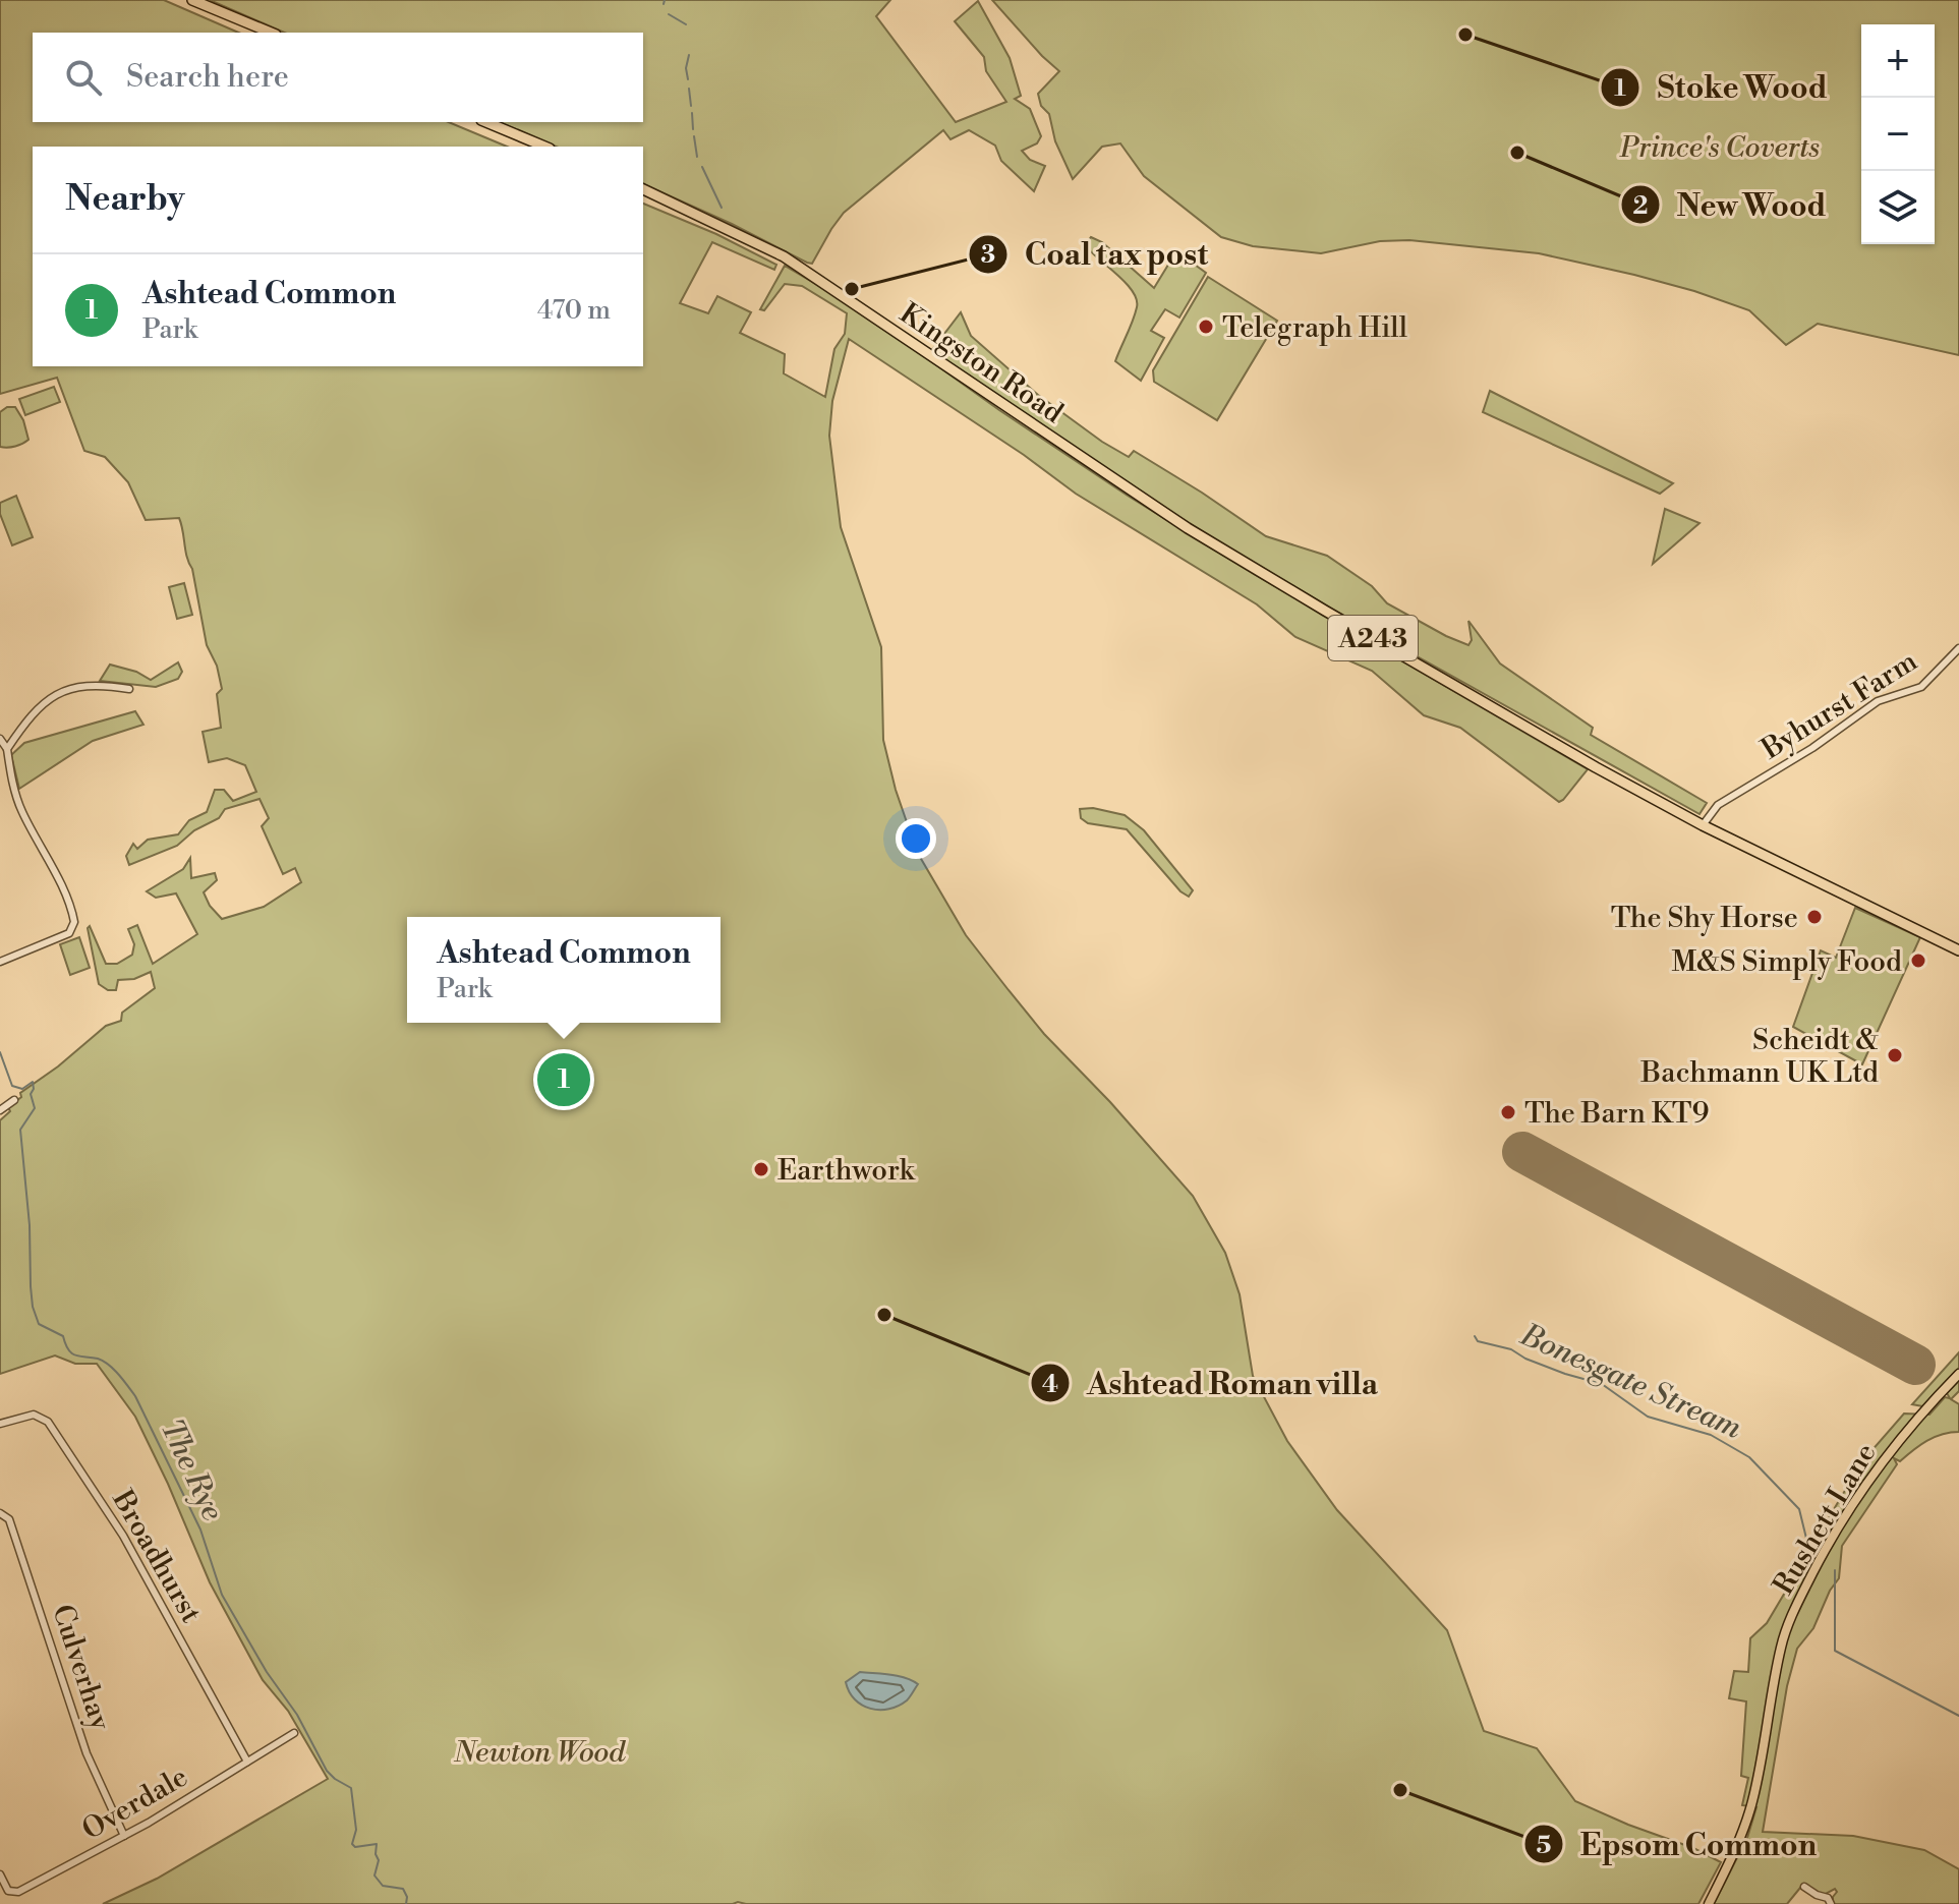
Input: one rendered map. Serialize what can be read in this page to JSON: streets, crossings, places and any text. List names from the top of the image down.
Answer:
{
  "streets": {
    "highway": ["Kingston Road", "A243"],
    "main road": ["Rushett Lane"],
    "street": [
      "Byhurst Farm",
      "Broadhurst",
      "Culverhay",
      "Overdale"
    ]
  },
  "crossings": [
    ["Kingston Road", "A243"],
    ["Kingston Road", "Byhurst Farm"],
    ["A243", "Byhurst Farm"],
    ["Broadhurst", "Overdale"],
    ["Culverhay", "Overdale"]
  ],
  "water": ["Bonesgate Stream", "The Rye"],
  "parks": ["Prince's Coverts", "Newton Wood"],
  "places": [
    "Stoke Wood",
    "New Wood",
    "Coal tax post",
    "Telegraph Hill",
    "The Shy Horse",
    "M&S Simply Food",
    "Scheidt & Bachmann UK Ltd",
    "The Barn KT9",
    "Earthwork",
    "Ashtead Roman villa",
    "Epsom Common"
  ],
  "page": {
    "map_buttons": ["+", "−"],
    "search": "Search here",
    "heading": "Nearby",
    "list": [
      {
        "mark": "1",
        "name": "Ashtead Common",
        "note": "Park",
        "value": "470 m"
      }
    ],
    "popup": ["Ashtead Common", "Park"],
    "pins": "1"
  }
}
